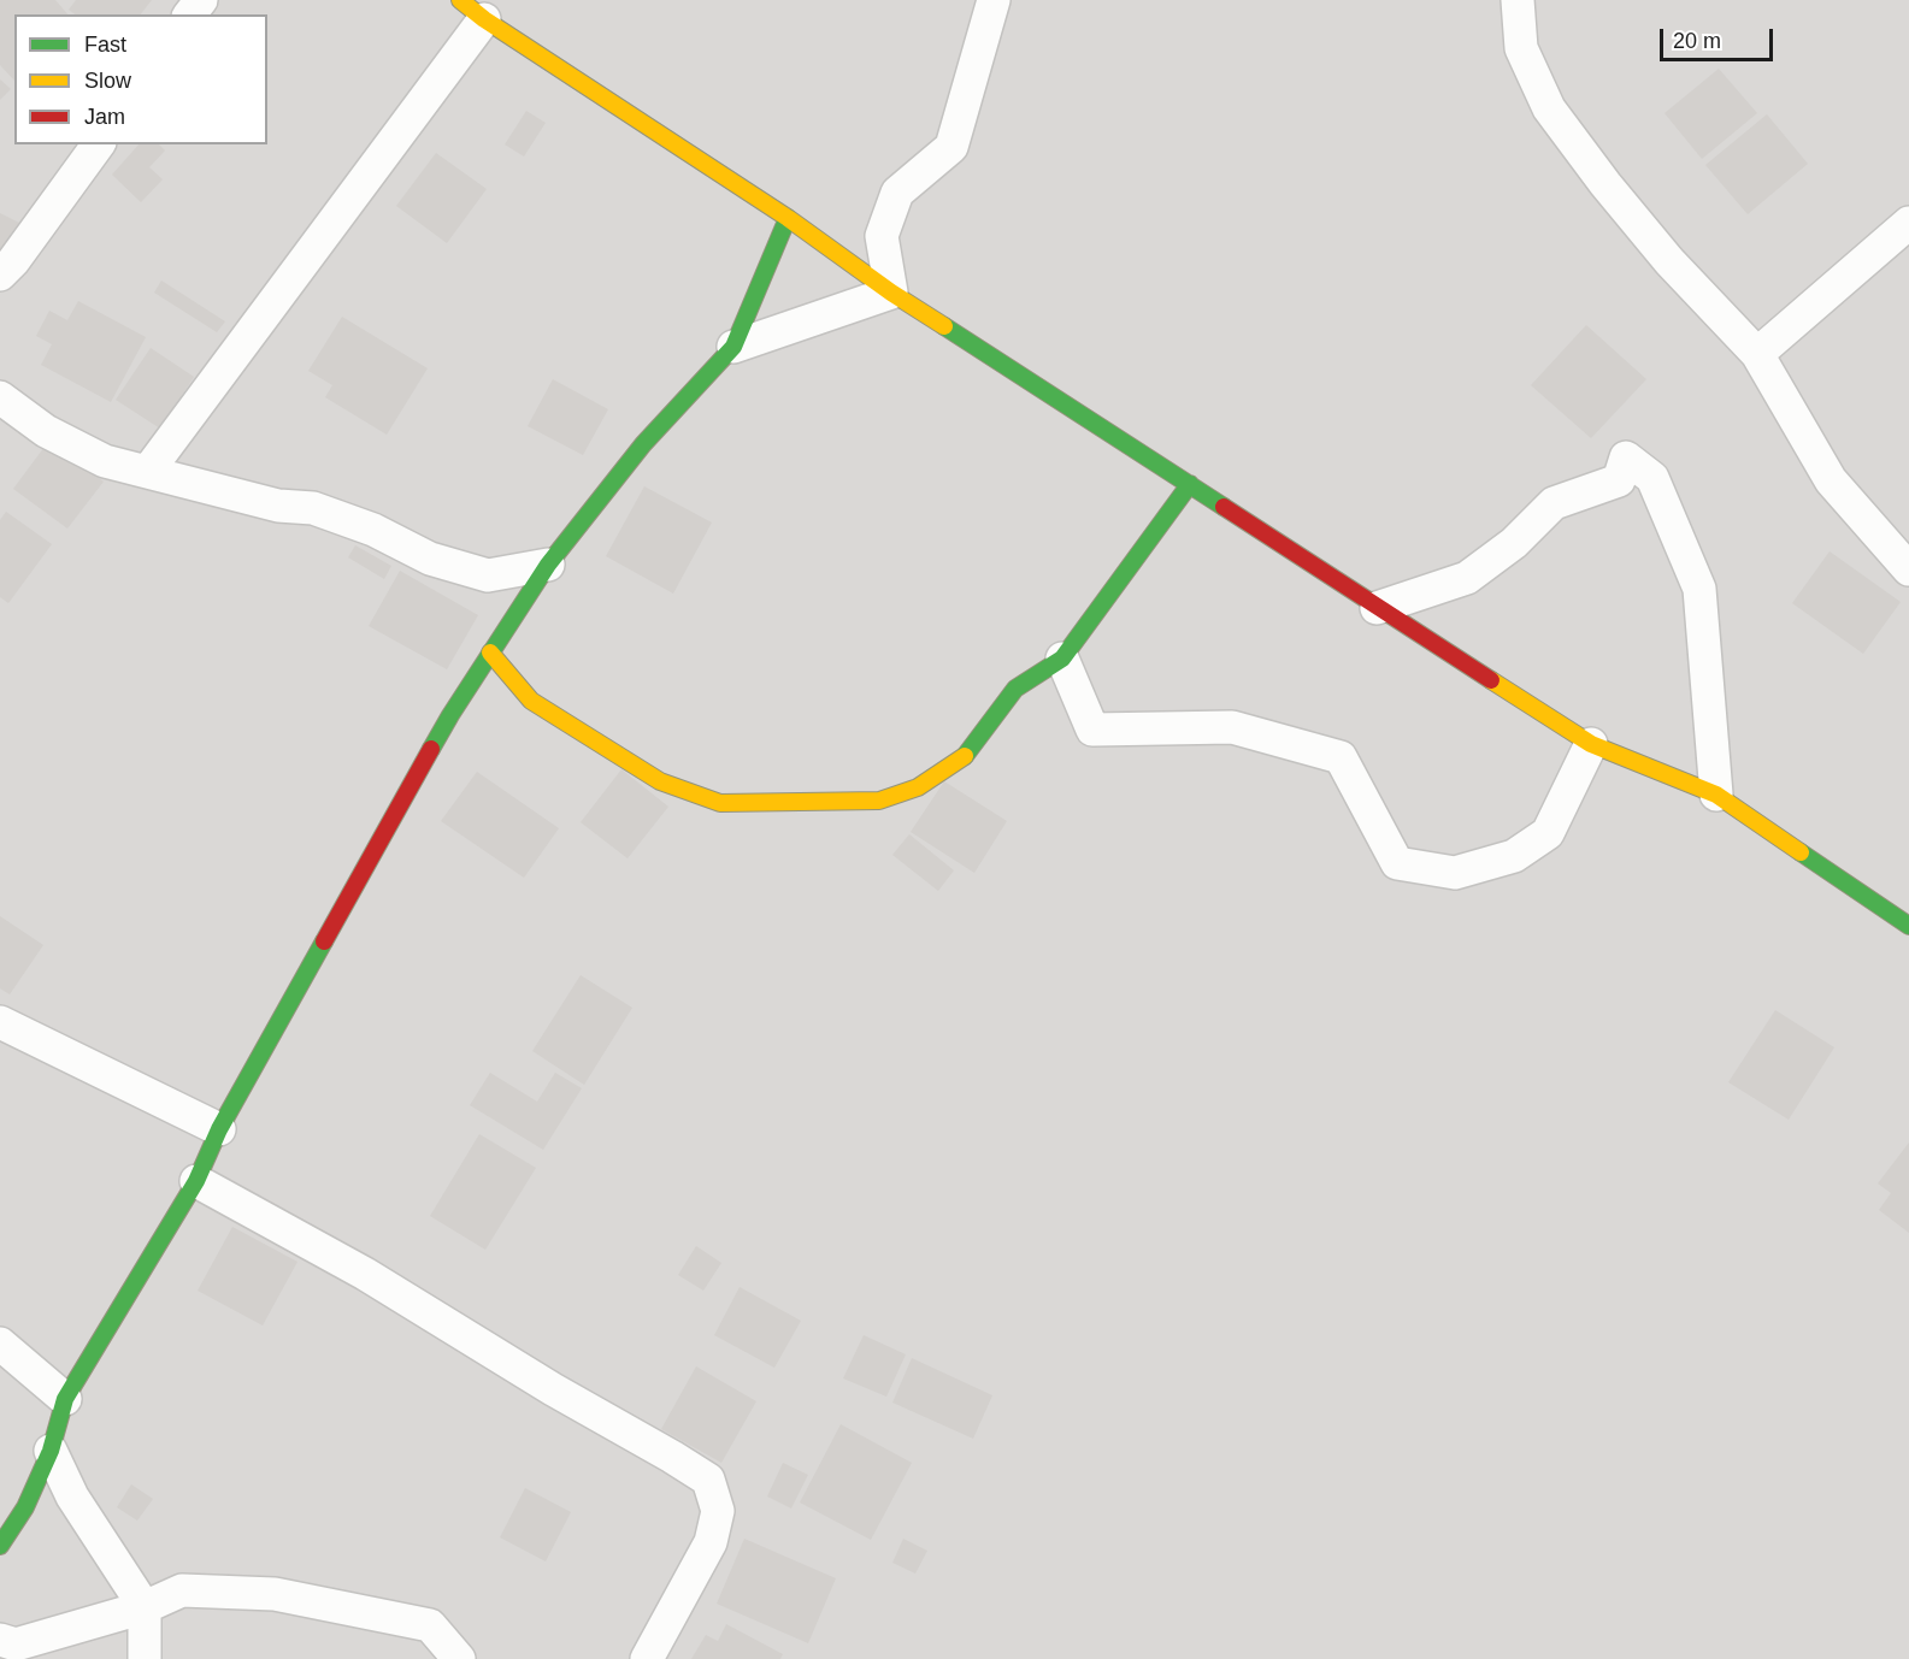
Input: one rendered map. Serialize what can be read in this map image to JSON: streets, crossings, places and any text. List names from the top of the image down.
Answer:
{
  "legend": ["Fast", "Slow", "Jam"],
  "scale_bar": "20 m"
}
